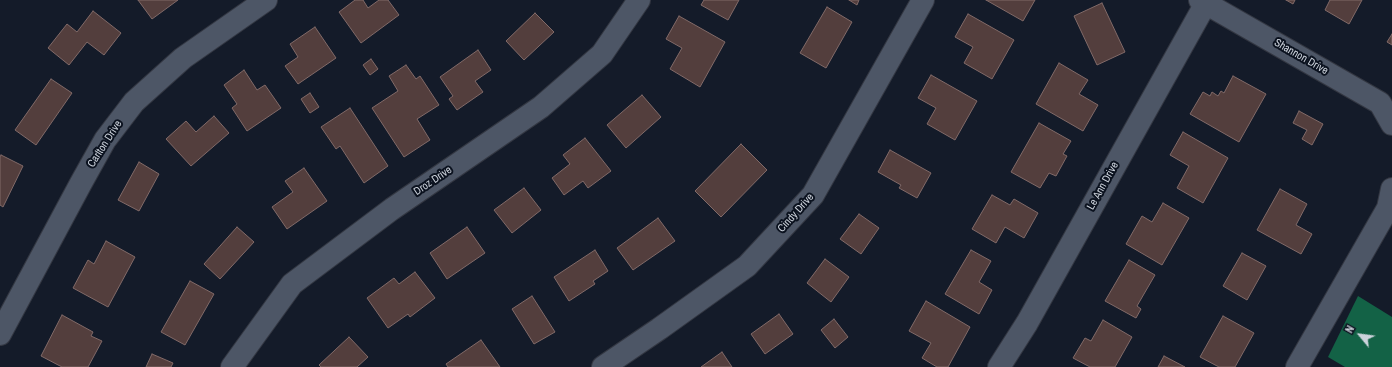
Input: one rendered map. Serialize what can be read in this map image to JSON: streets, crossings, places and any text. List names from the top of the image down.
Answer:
{
  "streets": {
    "street": [
      "Shannon Drive",
      "Carlton Drive",
      "Droz Drive",
      "Le Ann Drive",
      "Cindy Drive"
    ]
  },
  "crossings": [
    ["Shannon Drive", "Le Ann Drive"]
  ],
  "north": "top left"
}
